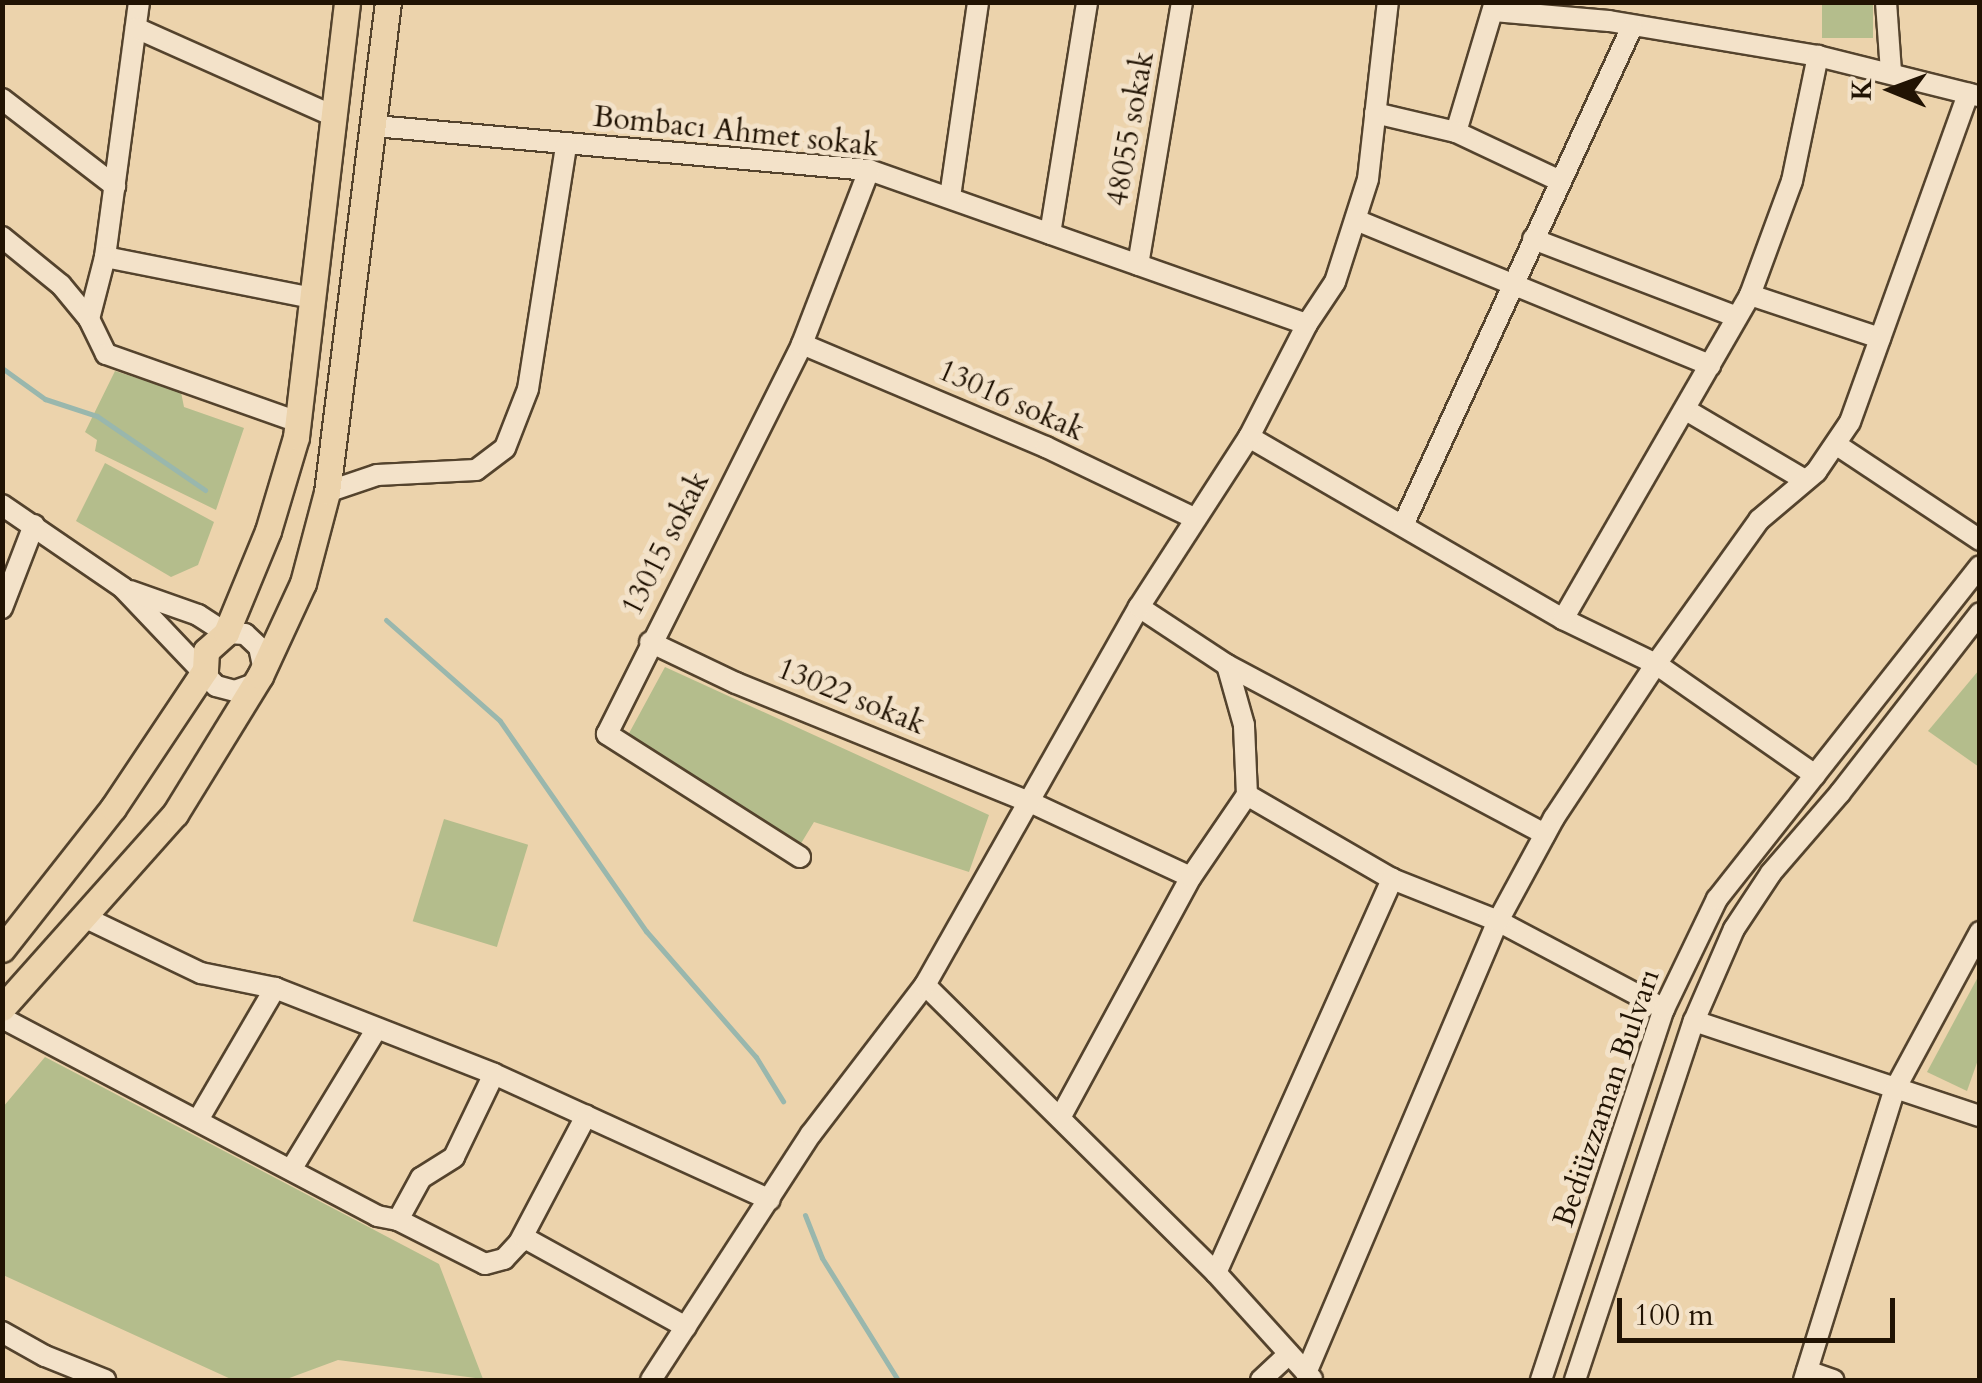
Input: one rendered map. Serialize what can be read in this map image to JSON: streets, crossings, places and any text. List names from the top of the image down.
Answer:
{
  "streets": {
    "street": [
      "48055 sokak",
      "Bombacı Ahmet sokak",
      "13016 sokak",
      "13015 sokak",
      "13022 sokak",
      "Bediüzzaman Bulvarı"
    ]
  },
  "crossings": [
    ["48055 sokak", "Bombacı Ahmet sokak"],
    ["Bombacı Ahmet sokak", "13015 sokak"],
    ["13016 sokak", "13015 sokak"],
    ["13015 sokak", "13022 sokak"]
  ],
  "scale_bar": "100 m",
  "north": "left"
}
